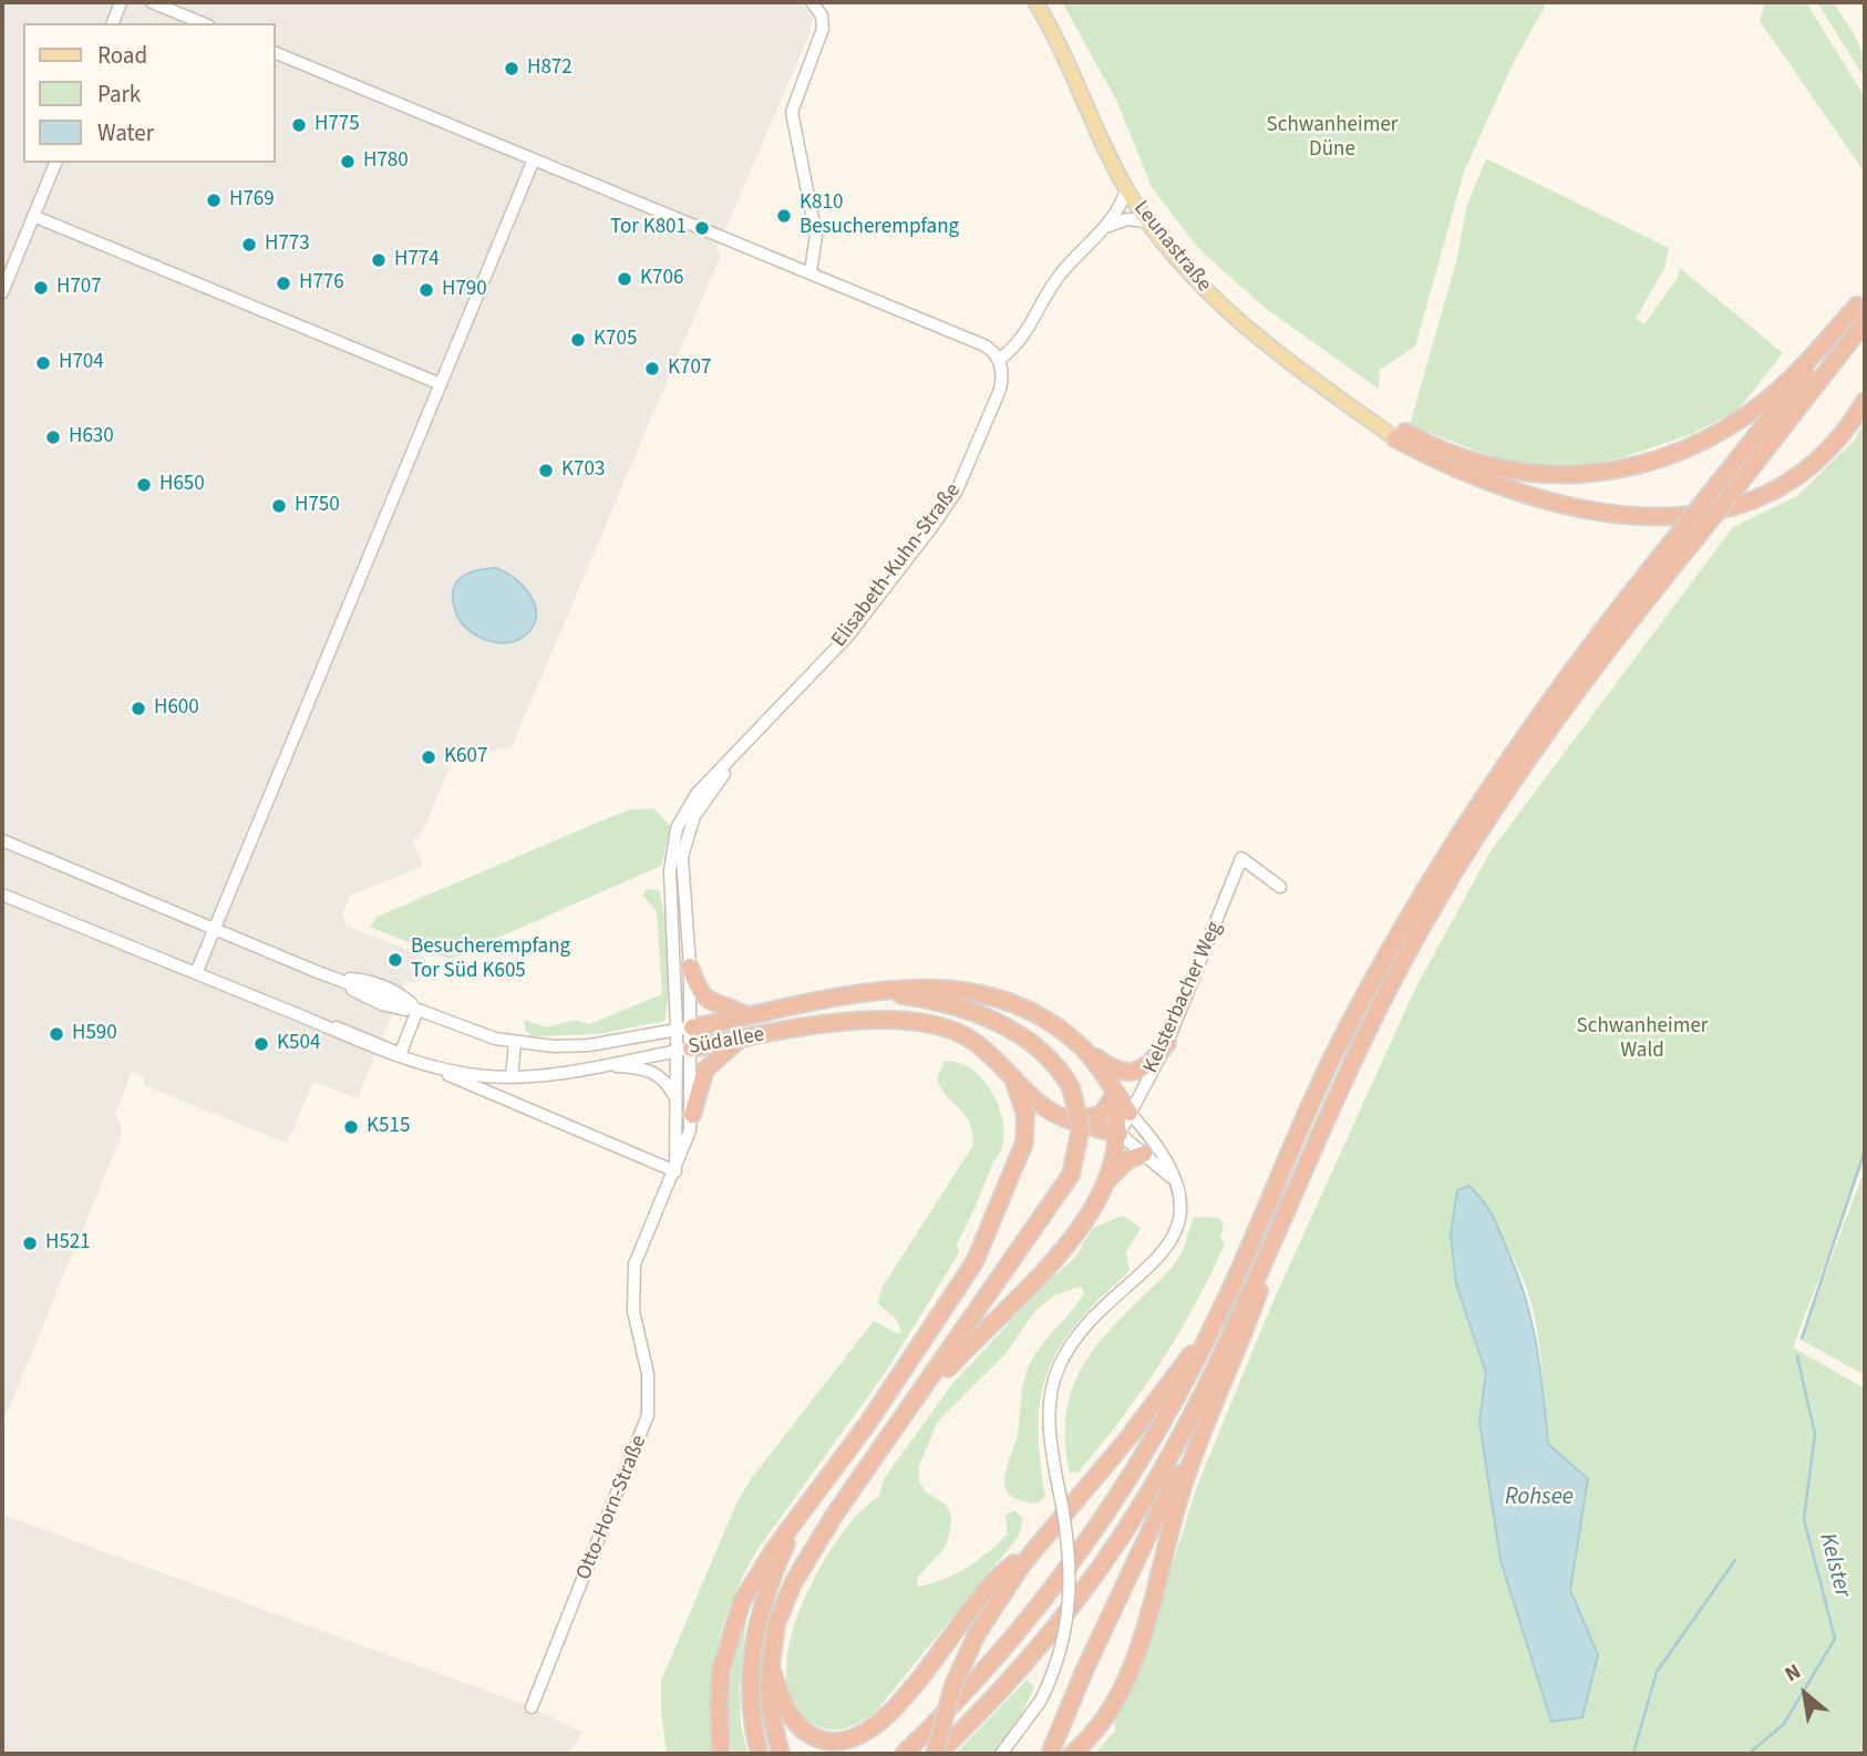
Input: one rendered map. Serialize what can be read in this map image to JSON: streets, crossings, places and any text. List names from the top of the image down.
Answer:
{
  "streets": {
    "highway": ["Südallee"],
    "main road": ["Leunastraße"],
    "street": ["Elisabeth-Kuhn-Straße", "Kelsterbacher Weg", "Otto-Horn-Straße"]
  },
  "crossings": [
    ["Elisabeth-Kuhn-Straße", "Südallee"],
    ["Elisabeth-Kuhn-Straße", "Otto-Horn-Straße"],
    ["Kelsterbacher Weg", "Südallee"],
    ["Südallee", "Otto-Horn-Straße"]
  ],
  "water": ["Rohsee", "Kelster"],
  "parks": ["Schwanheimer Düne", "Schwanheimer Wald"],
  "places": [
    "H872",
    "H775",
    "H780",
    "H769",
    "K810 Besucherempfang",
    "Tor K801",
    "H773",
    "H774",
    "K706",
    "H776",
    "H707",
    "H790",
    "K705",
    "H704",
    "K707",
    "H630",
    "K703",
    "H650",
    "H750",
    "H600",
    "K607",
    "Besucherempfang Tor Süd K605",
    "H590",
    "K504",
    "K515",
    "H521"
  ],
  "legend": ["Road", "Park", "Water"],
  "north": "top left"
}
